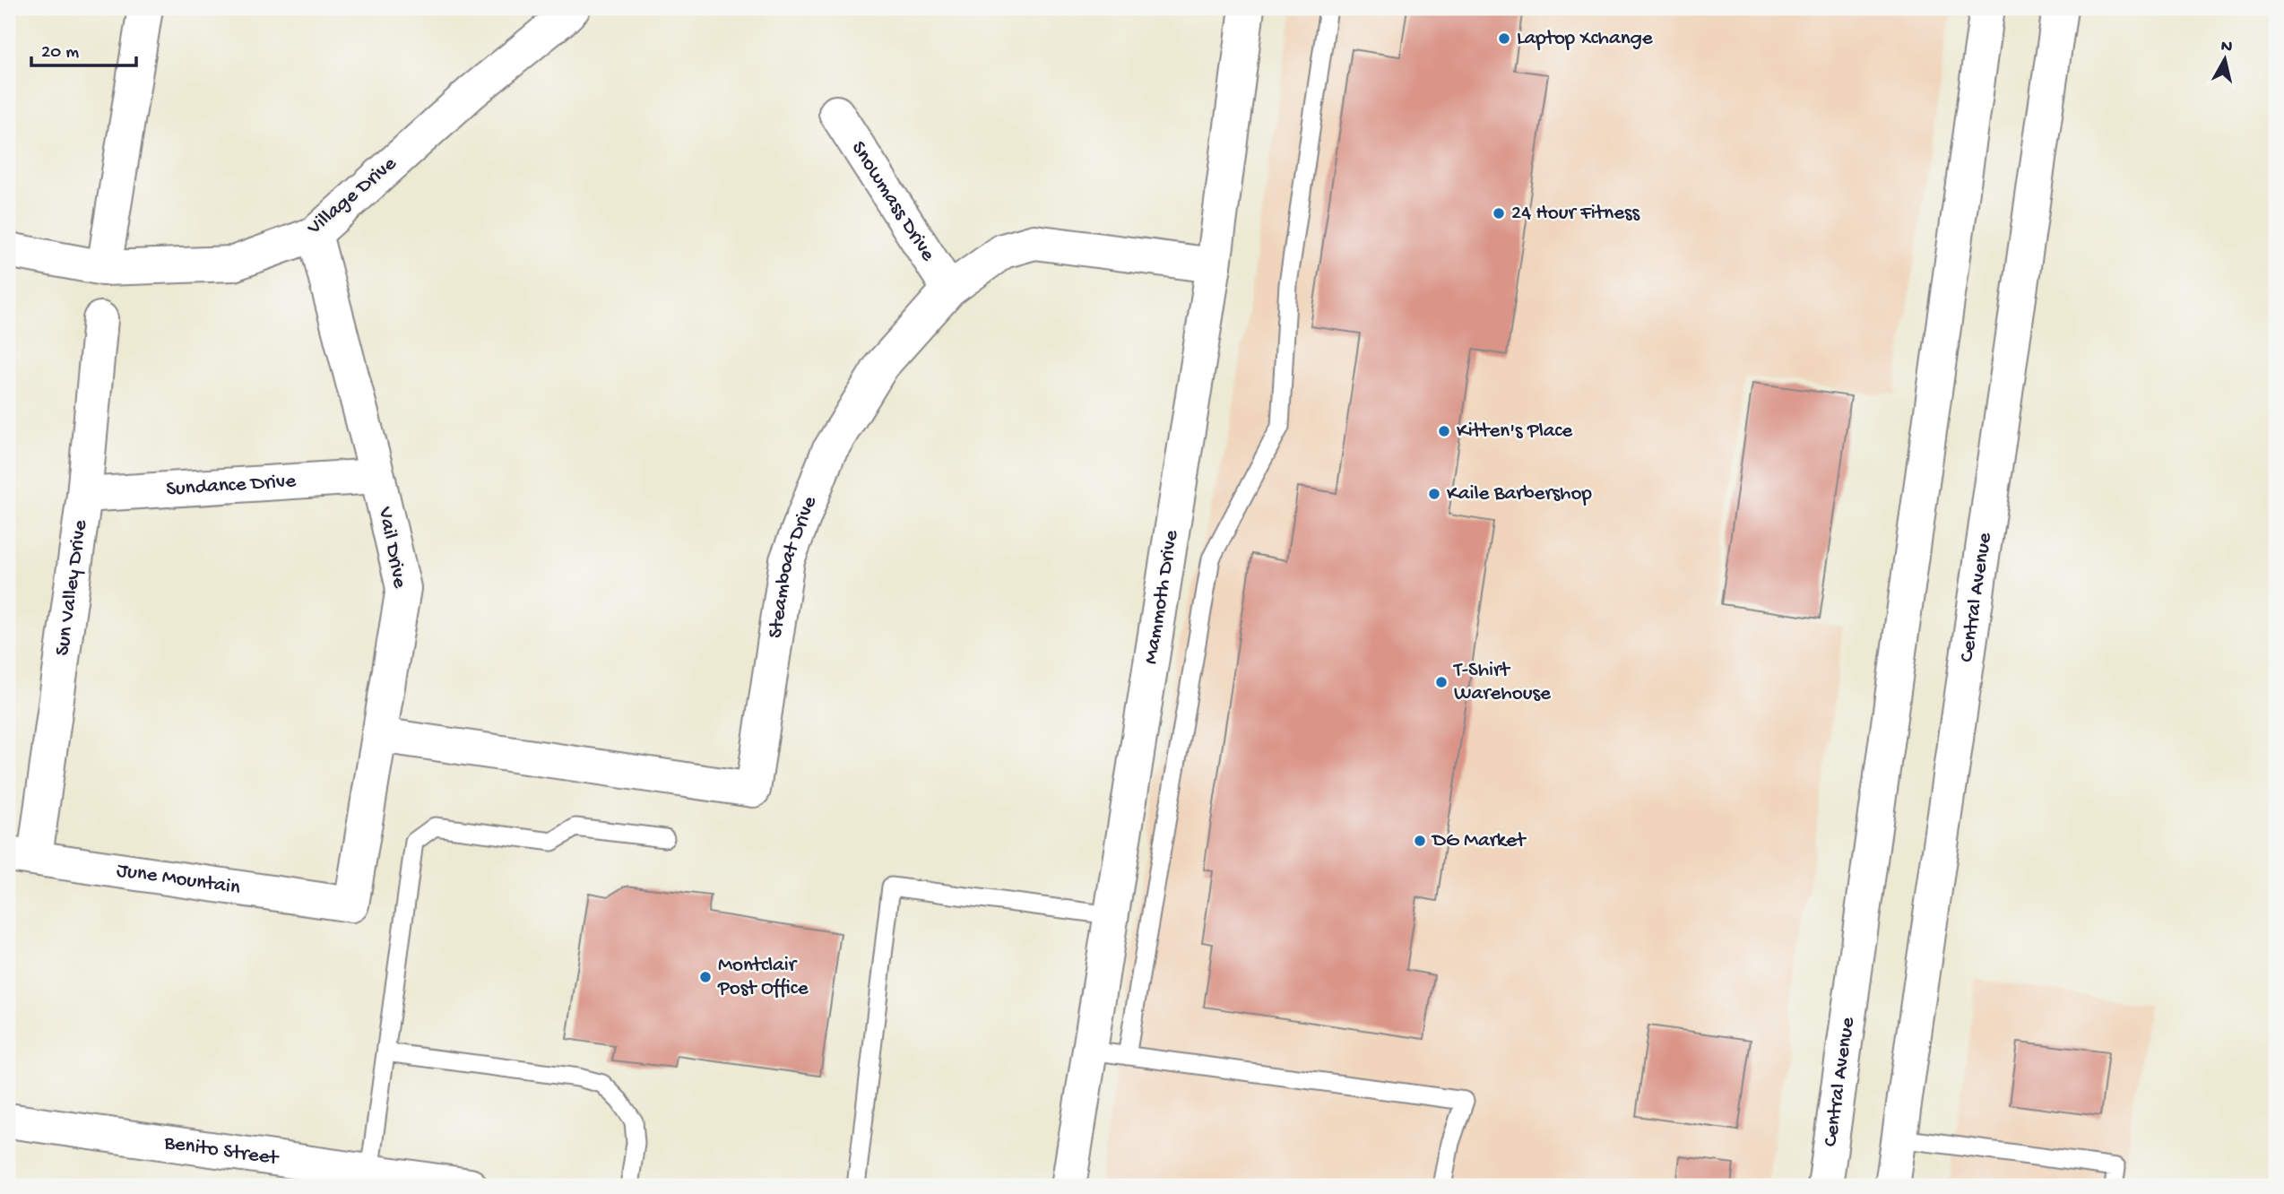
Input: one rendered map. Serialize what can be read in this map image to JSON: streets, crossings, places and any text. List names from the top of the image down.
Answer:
{
  "streets": {
    "street": [
      "Village Drive",
      "Snowmass Drive",
      "Sundance Drive",
      "Vail Drive",
      "Steamboat Drive",
      "Sun Valley Drive",
      "Central Avenue",
      "Mammoth Drive",
      "June Mountain",
      "Benito Street"
    ]
  },
  "crossings": [
    ["Village Drive", "Vail Drive"],
    ["Snowmass Drive", "Steamboat Drive"],
    ["Sundance Drive", "Vail Drive"],
    ["Sundance Drive", "Sun Valley Drive"],
    ["Vail Drive", "Steamboat Drive"],
    ["Vail Drive", "June Mountain"],
    ["Steamboat Drive", "Mammoth Drive"],
    ["Sun Valley Drive", "June Mountain"]
  ],
  "places": [
    "Laptop Xchange",
    "24 Hour Fitness",
    "Kitten's Place",
    "Kaile Barbershop",
    "T-Shirt Warehouse",
    "DG Market",
    "Montclair Post Office"
  ],
  "scale_bar": "20 m",
  "north": "top"
}
